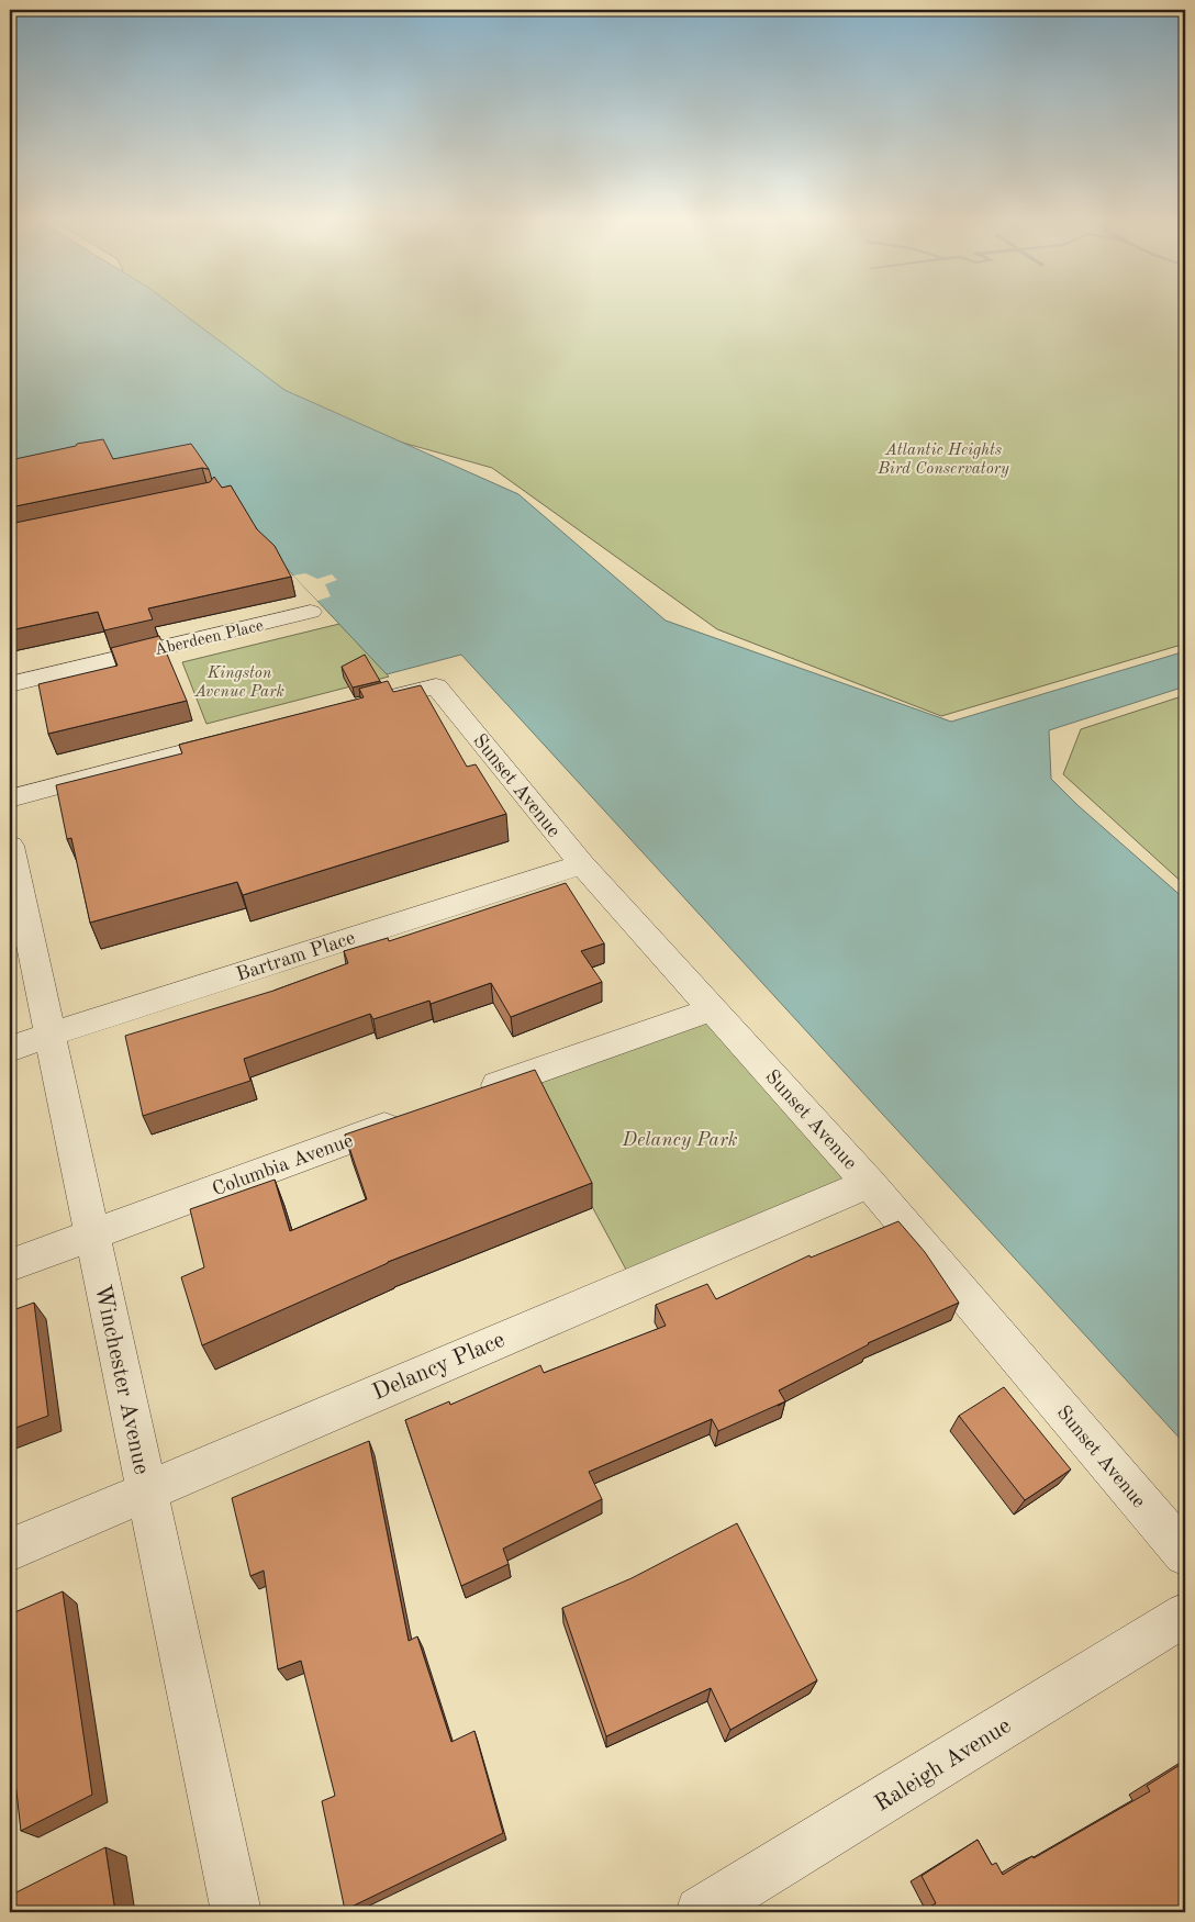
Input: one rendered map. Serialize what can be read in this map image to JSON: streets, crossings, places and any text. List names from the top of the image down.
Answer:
{
  "streets": {
    "street": [
      "Aberdeen Place",
      "Sunset Avenue",
      "Bartram Place",
      "Columbia Avenue",
      "Delancy Place",
      "Winchester Avenue",
      "Raleigh Avenue"
    ]
  },
  "crossings": [
    ["Sunset Avenue", "Bartram Place"],
    ["Sunset Avenue", "Delancy Place"],
    ["Bartram Place", "Winchester Avenue"],
    ["Columbia Avenue", "Winchester Avenue"],
    ["Delancy Place", "Winchester Avenue"]
  ],
  "parks": ["Atlantic Heights Bird Conservatory", "Kingston Avenue Park", "Delancy Park"]
}
